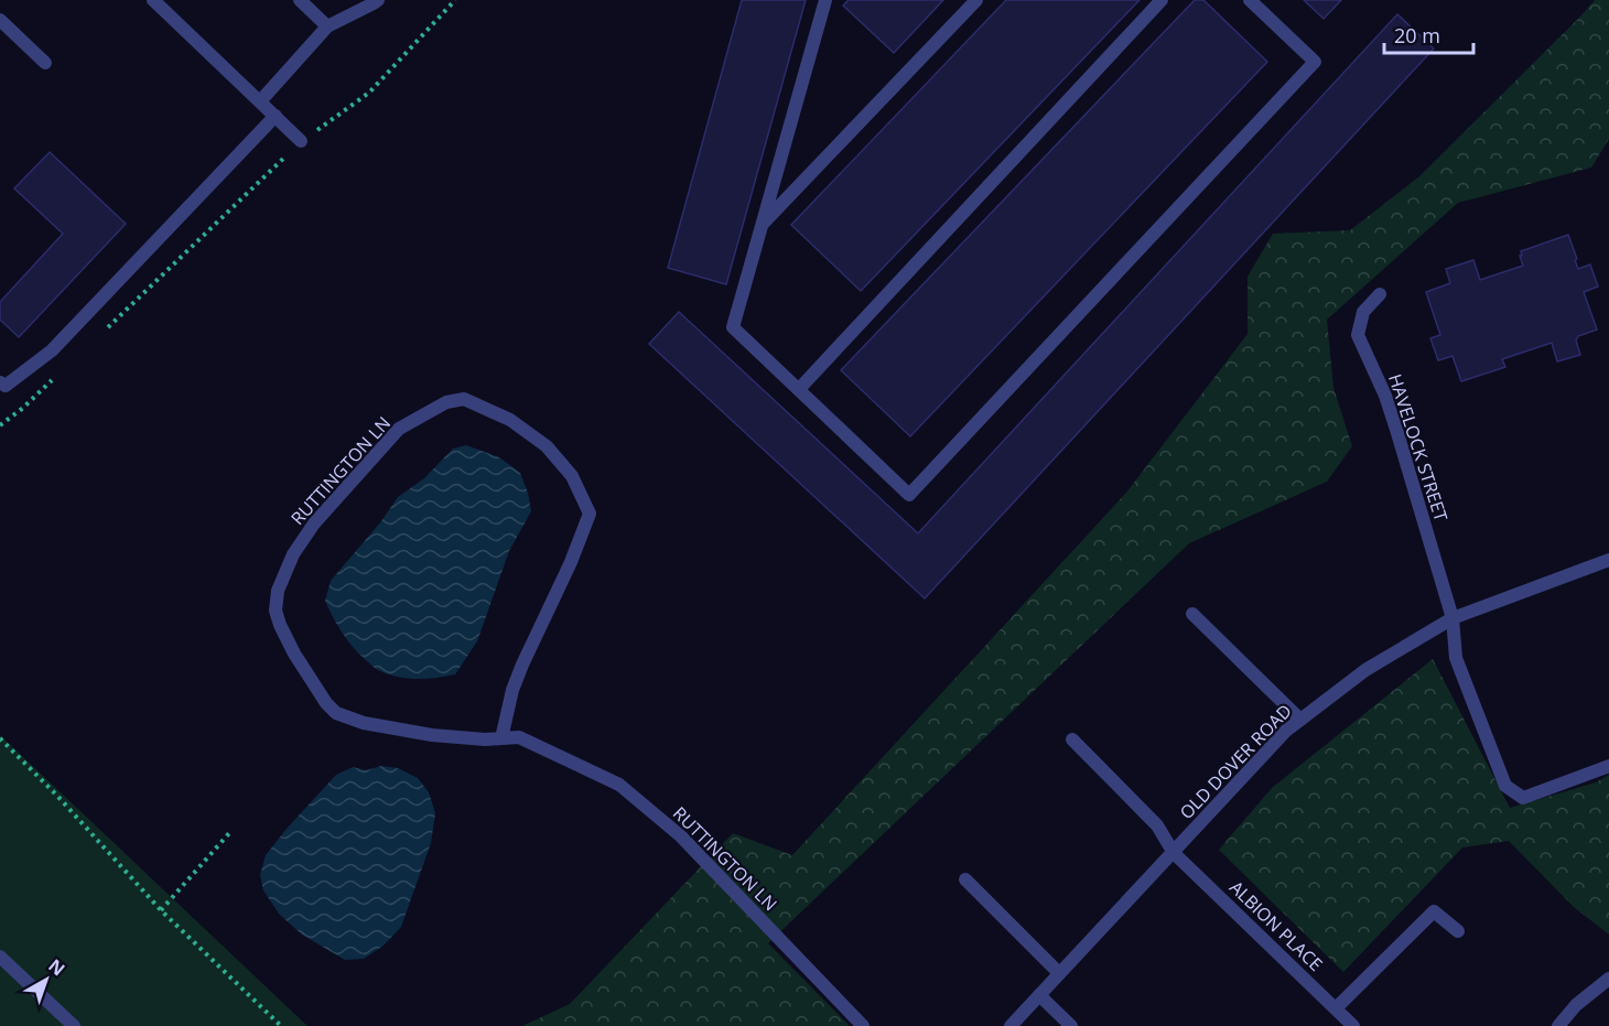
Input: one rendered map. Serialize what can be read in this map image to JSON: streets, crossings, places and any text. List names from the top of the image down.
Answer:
{
  "streets": {
    "street": [
      "HAVELOCK STREET",
      "RUTTINGTON LN",
      "OLD DOVER ROAD",
      "ALBION PLACE"
    ]
  },
  "crossings": [
    ["HAVELOCK STREET", "OLD DOVER ROAD"],
    ["OLD DOVER ROAD", "ALBION PLACE"]
  ],
  "scale_bar": "20 m",
  "north": "top right"
}
